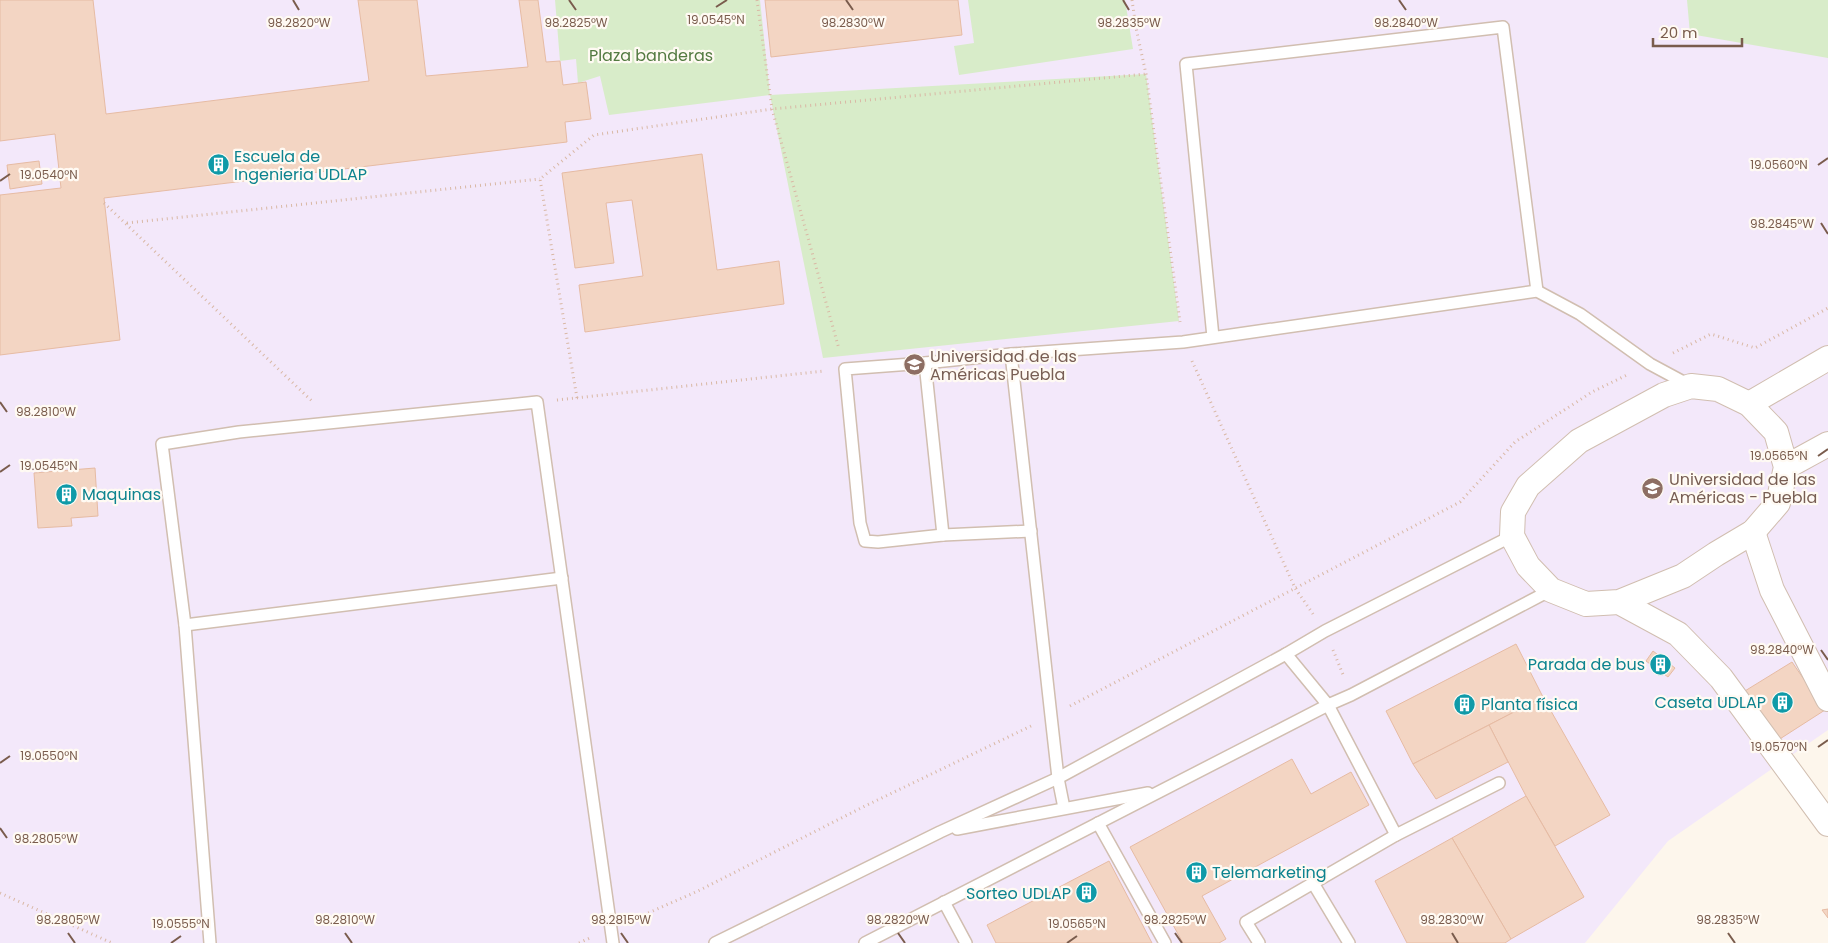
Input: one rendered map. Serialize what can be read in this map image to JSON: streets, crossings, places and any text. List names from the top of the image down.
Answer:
{
  "parks": ["Plaza banderas"],
  "places": {
    "building": [
      "Escuela de Ingenieria UDLAP",
      "Maquinas",
      "Parada de bus",
      "Caseta UDLAP",
      "Planta física",
      "Telemarketing",
      "Sorteo UDLAP"
    ],
    "school or university": ["Universidad de las Américas Puebla", "Universidad de las Américas - Puebla"]
  },
  "scale_bar": "20 m",
  "coordinates": [
    "19.0545°N",
    "98.2820°W",
    "98.2825°W",
    "98.2830°W",
    "98.2835°W",
    "98.2840°W",
    "19.0560°N",
    "19.0540°N",
    "98.2845°W",
    "98.2810°W",
    "19.0565°N",
    "19.0570°N",
    "19.0550°N",
    "98.2805°W",
    "98.2815°W",
    "19.0555°N"
  ]
}
